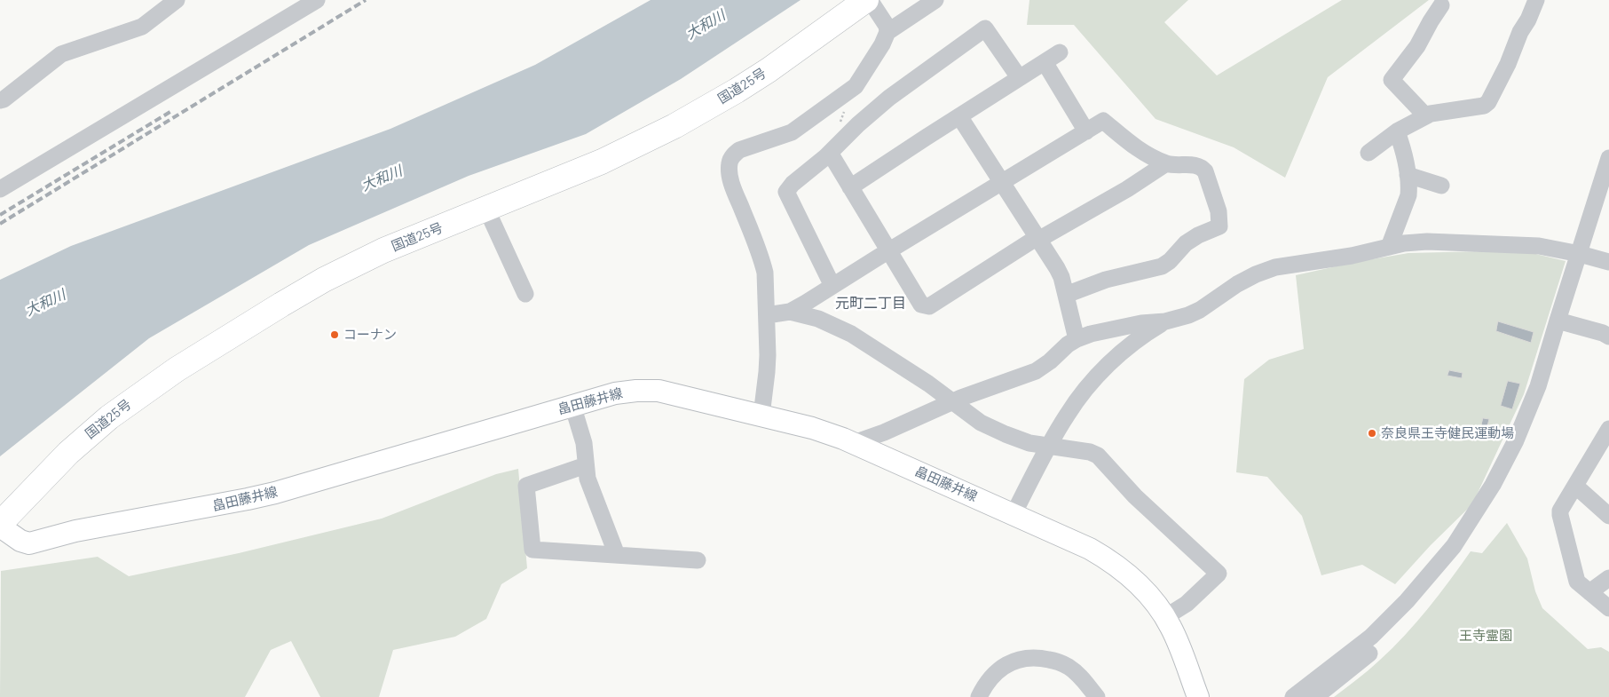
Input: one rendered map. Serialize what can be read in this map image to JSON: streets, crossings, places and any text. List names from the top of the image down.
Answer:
{
  "streets": {
    "highway": ["国道25号"],
    "main road": ["畠田藤井線"]
  },
  "crossings": [
    ["国道25号", "畠田藤井線"]
  ],
  "districts": ["元町二丁目"],
  "water": ["大和川"],
  "parks": ["王寺霊園"],
  "places": ["コーナン", "奈良県王寺健民運動場"]
}
